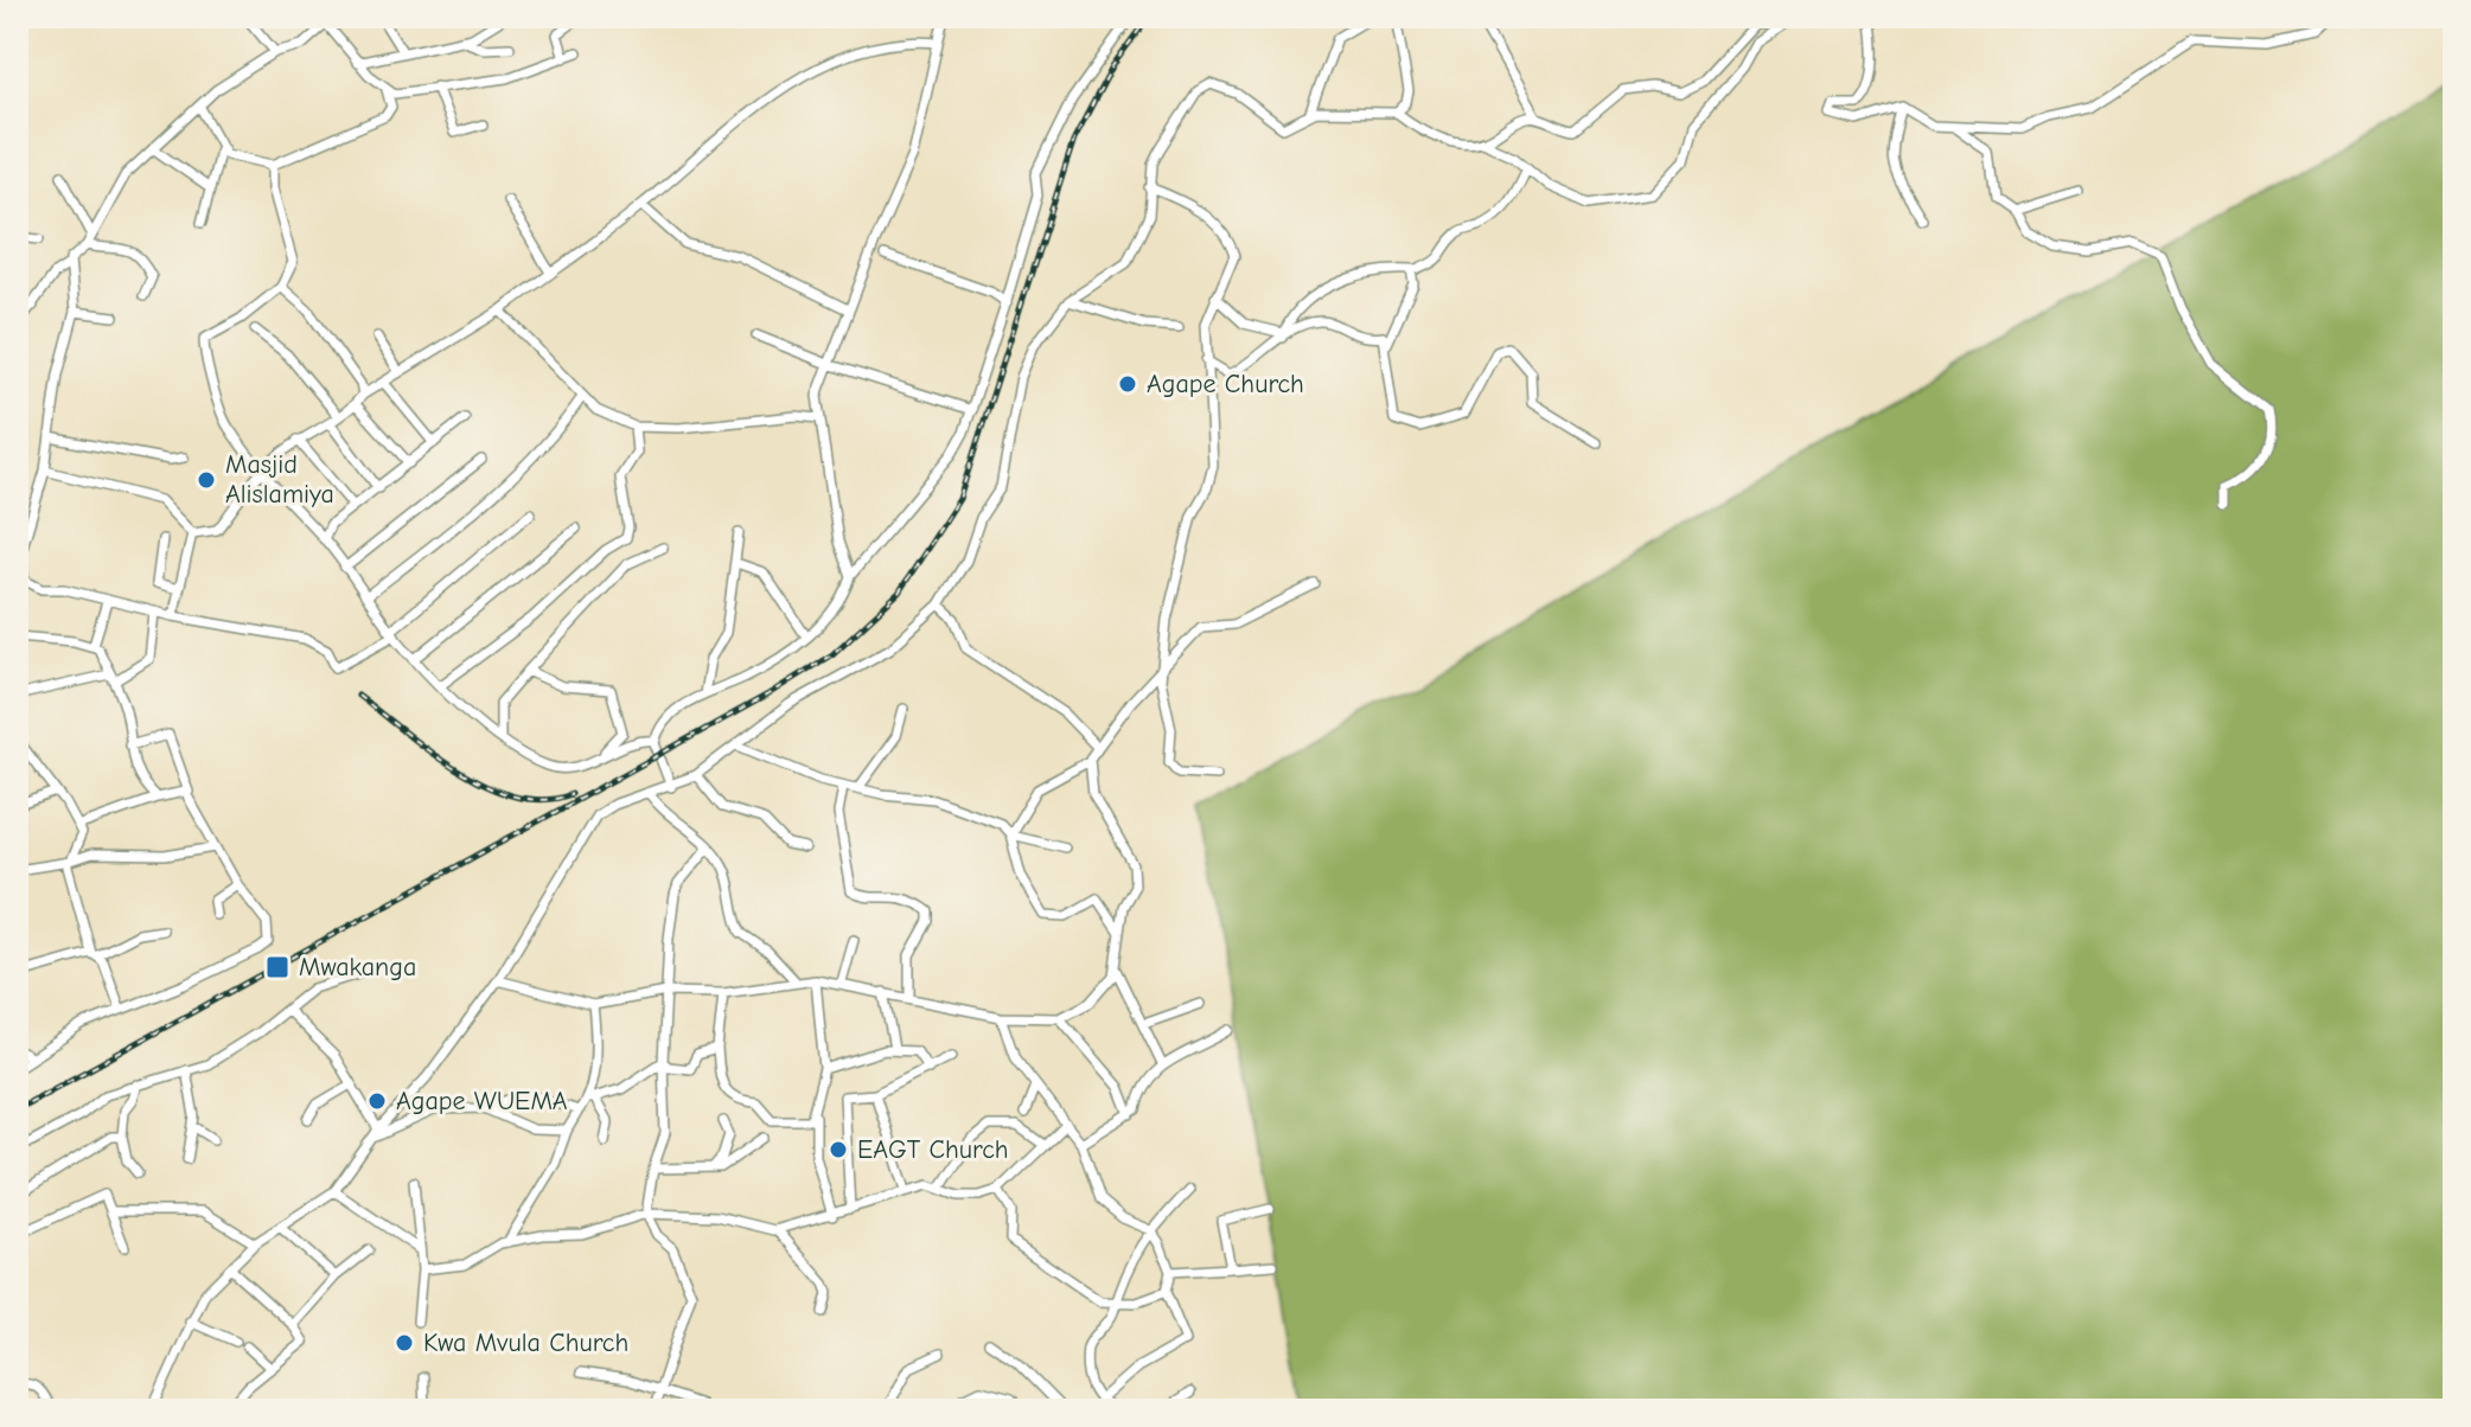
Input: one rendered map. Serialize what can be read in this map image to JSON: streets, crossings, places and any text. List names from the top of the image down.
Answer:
{
  "places": {
    "other": [
      "Agape Church",
      "Masjid Alislamiya",
      "Agape WUEMA",
      "EAGT Church",
      "Kwa Mvula Church"
    ],
    "transit": ["Mwakanga"]
  }
}
